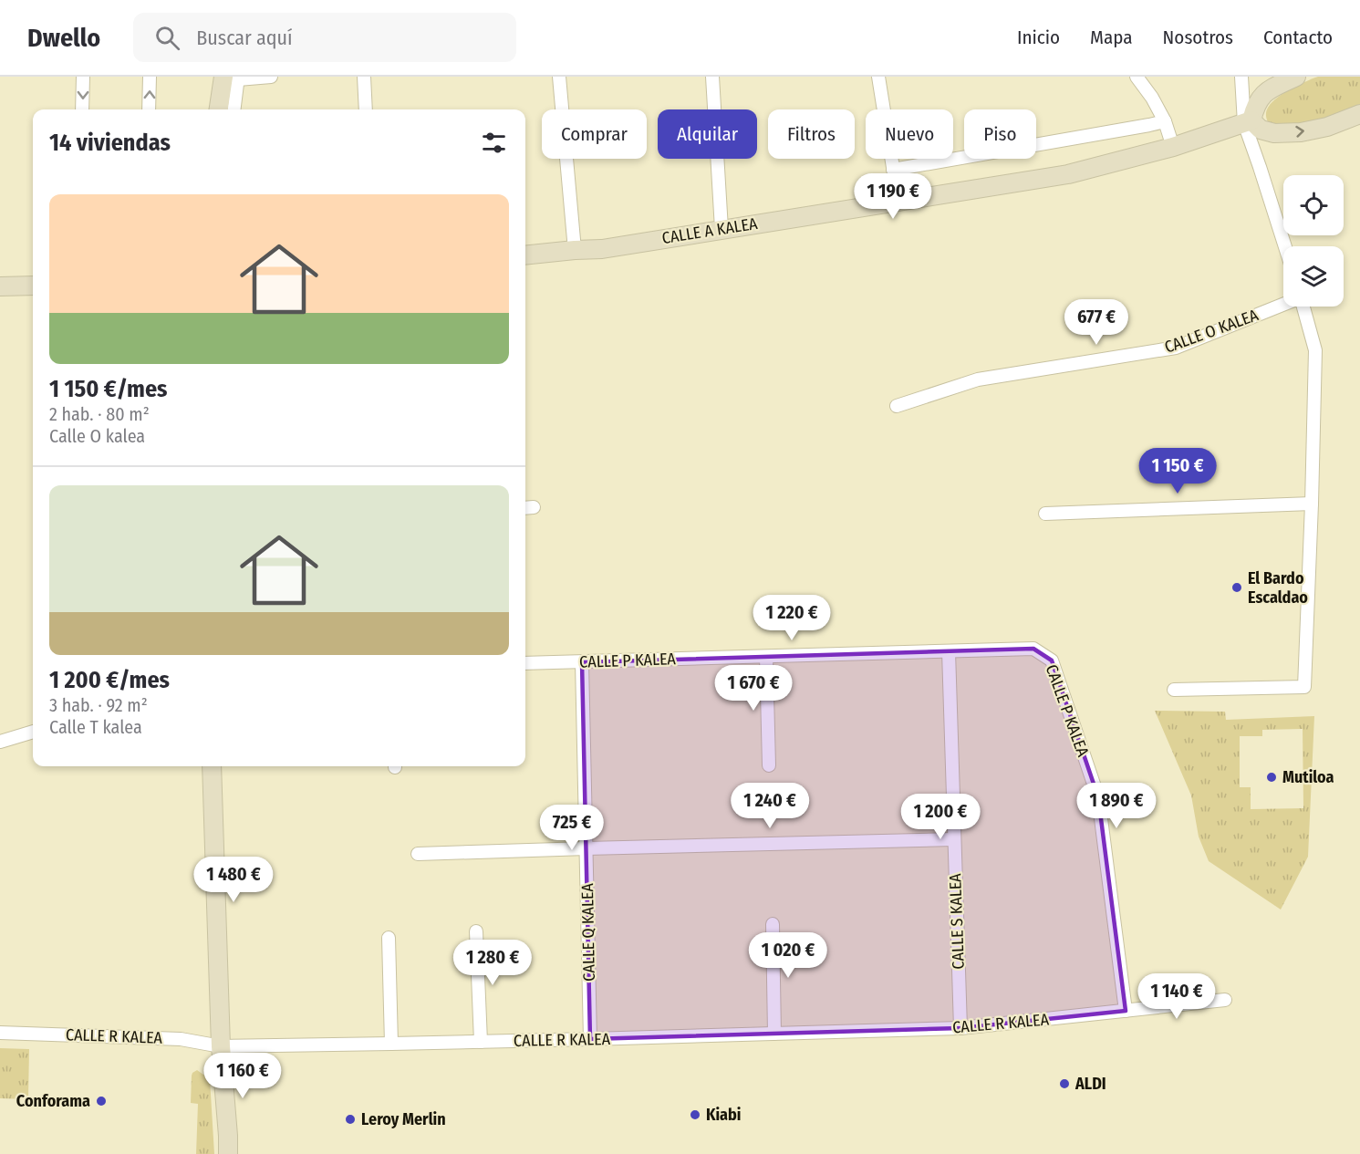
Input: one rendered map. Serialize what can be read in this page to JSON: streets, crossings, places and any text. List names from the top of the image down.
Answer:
{
  "streets": {
    "street": [
      "CALLE A KALEA",
      "CALLE O KALEA",
      "CALLE P KALEA",
      "CALLE S KALEA",
      "CALLE Q KALEA",
      "CALLE R KALEA"
    ]
  },
  "crossings": [
    ["CALLE P KALEA", "CALLE S KALEA"],
    ["CALLE P KALEA", "CALLE Q KALEA"],
    ["CALLE P KALEA", "CALLE R KALEA"],
    ["CALLE S KALEA", "CALLE R KALEA"],
    ["CALLE Q KALEA", "CALLE R KALEA"]
  ],
  "places": [
    "El Bardo Escaldao",
    "Mutiloa",
    "ALDI",
    "Conforama",
    "Kiabi",
    "Leroy Merlin"
  ],
  "page": {
    "header": "Dwello",
    "search": "Buscar aquí",
    "nav": [
      "Inicio",
      "Mapa",
      "Nosotros",
      "Contacto"
    ],
    "chip": [
      "Comprar",
      "Alquilar",
      "Filtros",
      "Nuevo",
      "Piso"
    ],
    "heading": "14 viviendas",
    "price": [
      "1 190 €",
      "677 €",
      "1 150 €",
      "1 220 €",
      "1 670 €",
      "1 240 €",
      "1 890 €",
      "1 200 €",
      "725 €",
      "1 480 €",
      "1 020 €",
      "1 280 €",
      "1 140 €",
      "1 160 €"
    ],
    "list": [
      {
        "name": "1 150 €/mes",
        "note": "2 hab. · 80 m² · Calle O kalea"
      },
      {
        "name": "1 200 €/mes",
        "note": "3 hab. · 92 m² · Calle T kalea"
      }
    ]
  }
}
